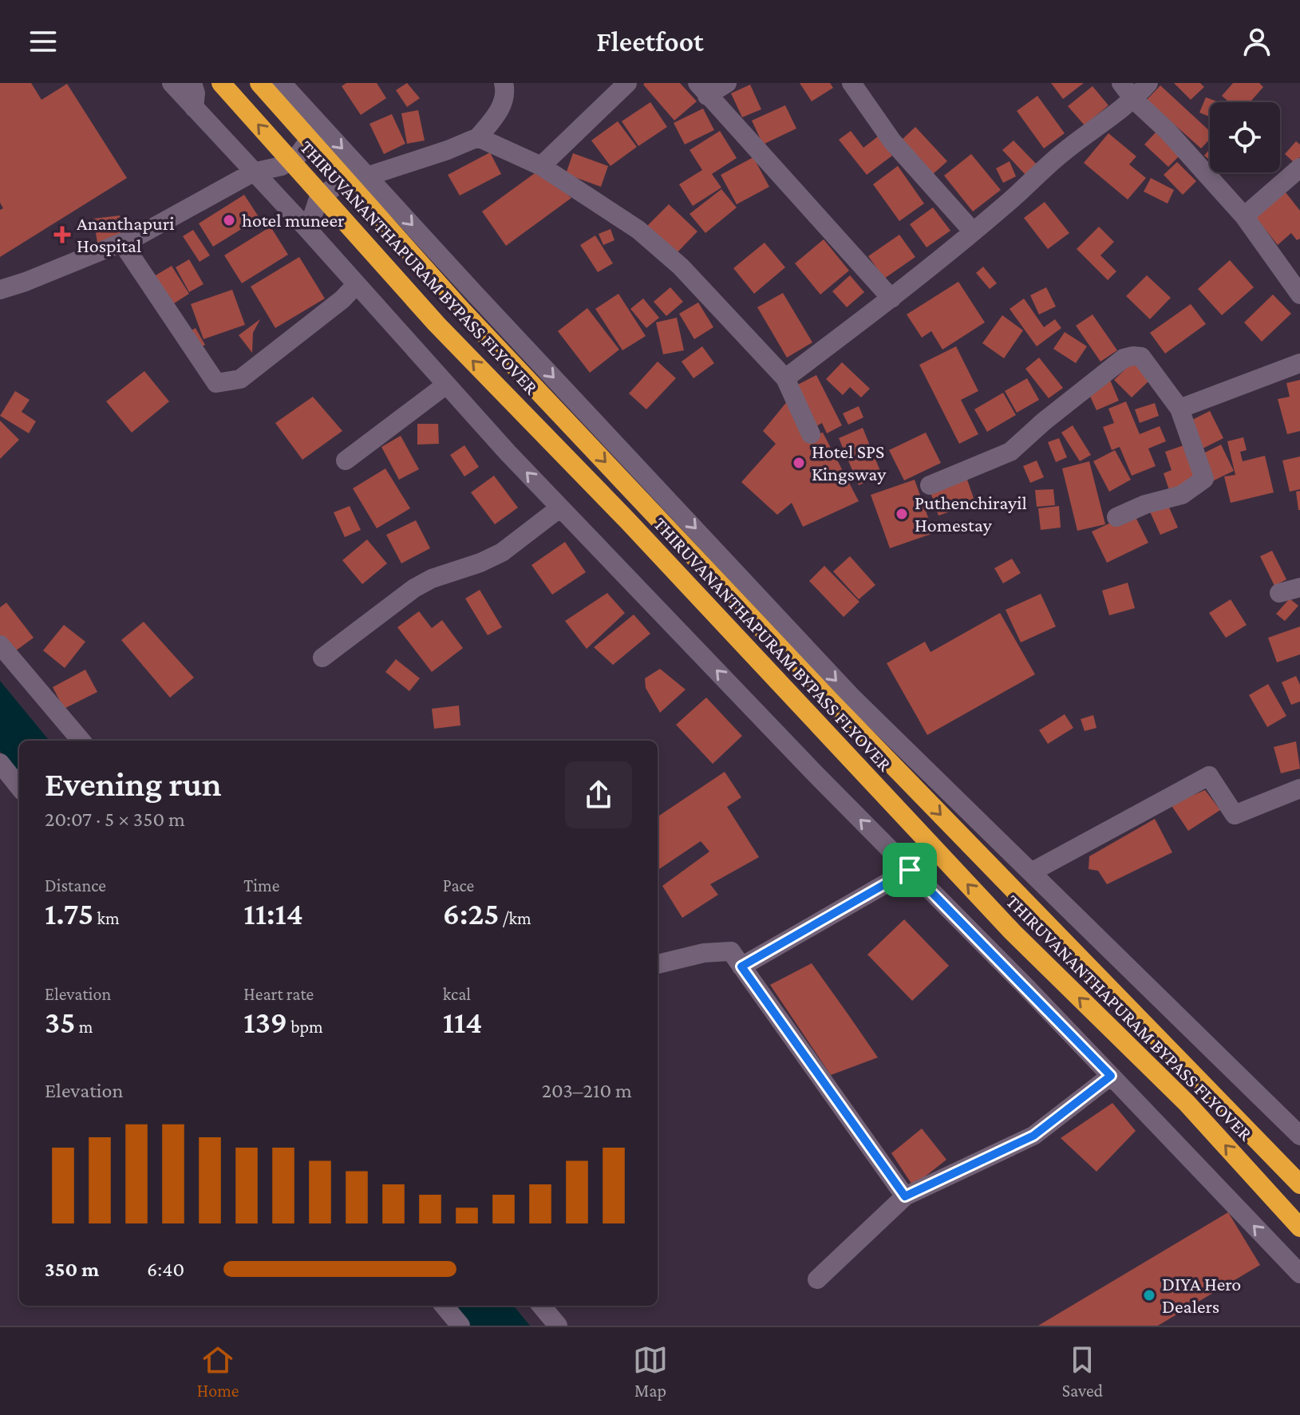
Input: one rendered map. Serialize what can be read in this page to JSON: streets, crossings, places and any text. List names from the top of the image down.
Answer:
{
  "streets": {
    "highway": ["THIRUVANANTHAPURAM BYPASS FLYOVER"]
  },
  "places": {
    "other": [
      "hotel muneer",
      "Hotel SPS Kingsway",
      "Puthenchirayil Homestay",
      "DIYA Hero Dealers"
    ],
    "health": ["Ananthapuri Hospital"]
  },
  "page": {
    "header": "Fleetfoot",
    "heading": ["Evening run", "20:07 · 5 × 350 m"],
    "stats": [
      ["Distance", "1.75 km"],
      ["Time", "11:14"],
      ["Pace", "6:25 /km"],
      ["Elevation", "35 m"],
      ["Heart rate", "139 bpm"],
      ["kcal", "114"]
    ],
    "chart": ["Elevation", "203–210 m"],
    "list": [
      {
        "name": "350 m",
        "note": "6:40"
      }
    ],
    "tabs": ["Home", "Map", "Saved"]
  }
}
